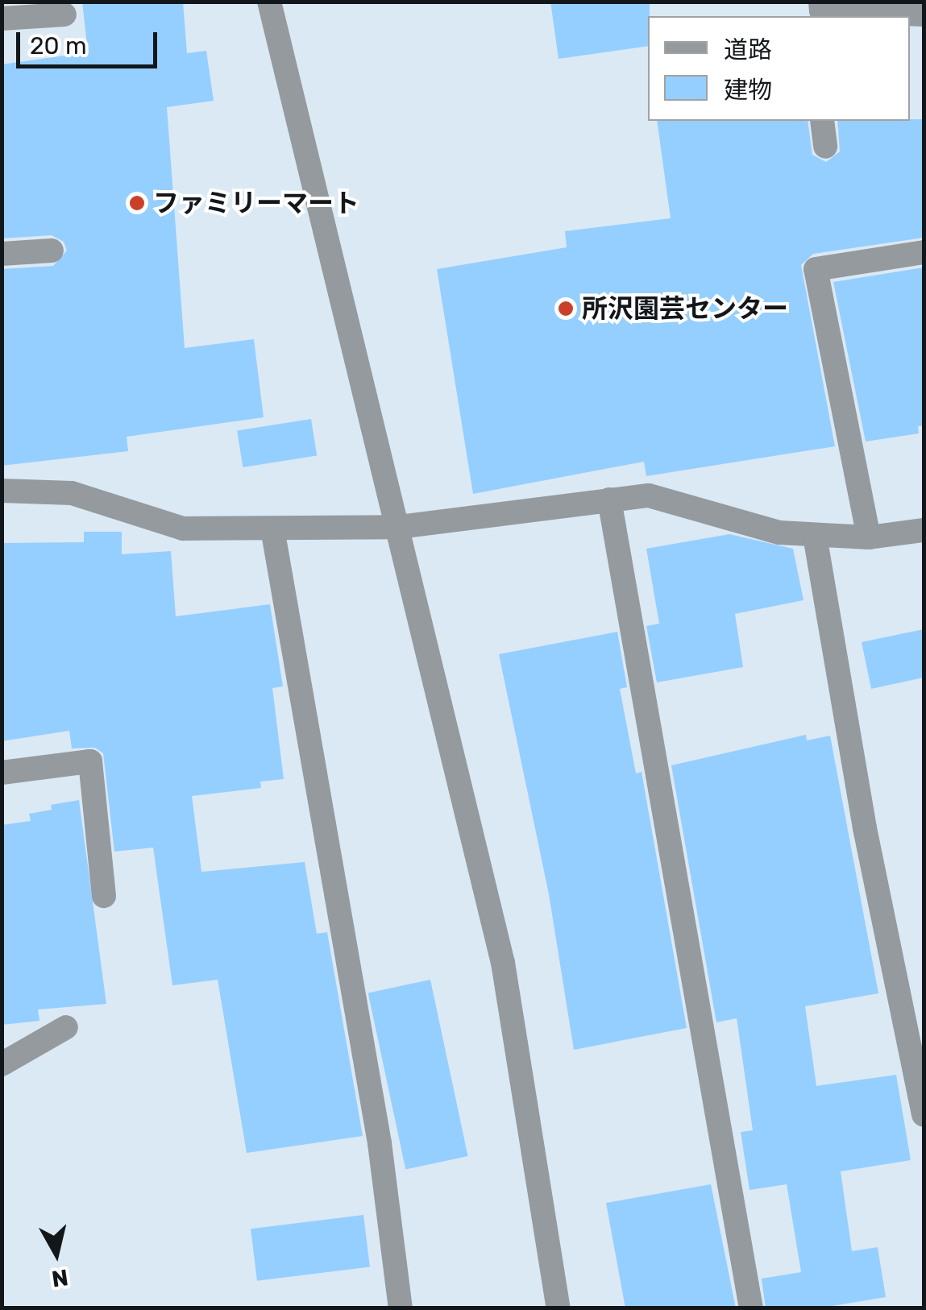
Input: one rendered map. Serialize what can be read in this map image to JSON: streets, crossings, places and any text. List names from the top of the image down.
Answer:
{
  "places": ["ファミリーマート", "所沢園芸センター"],
  "legend": ["道路", "建物"],
  "scale_bar": "20 m",
  "north": "bottom"
}
